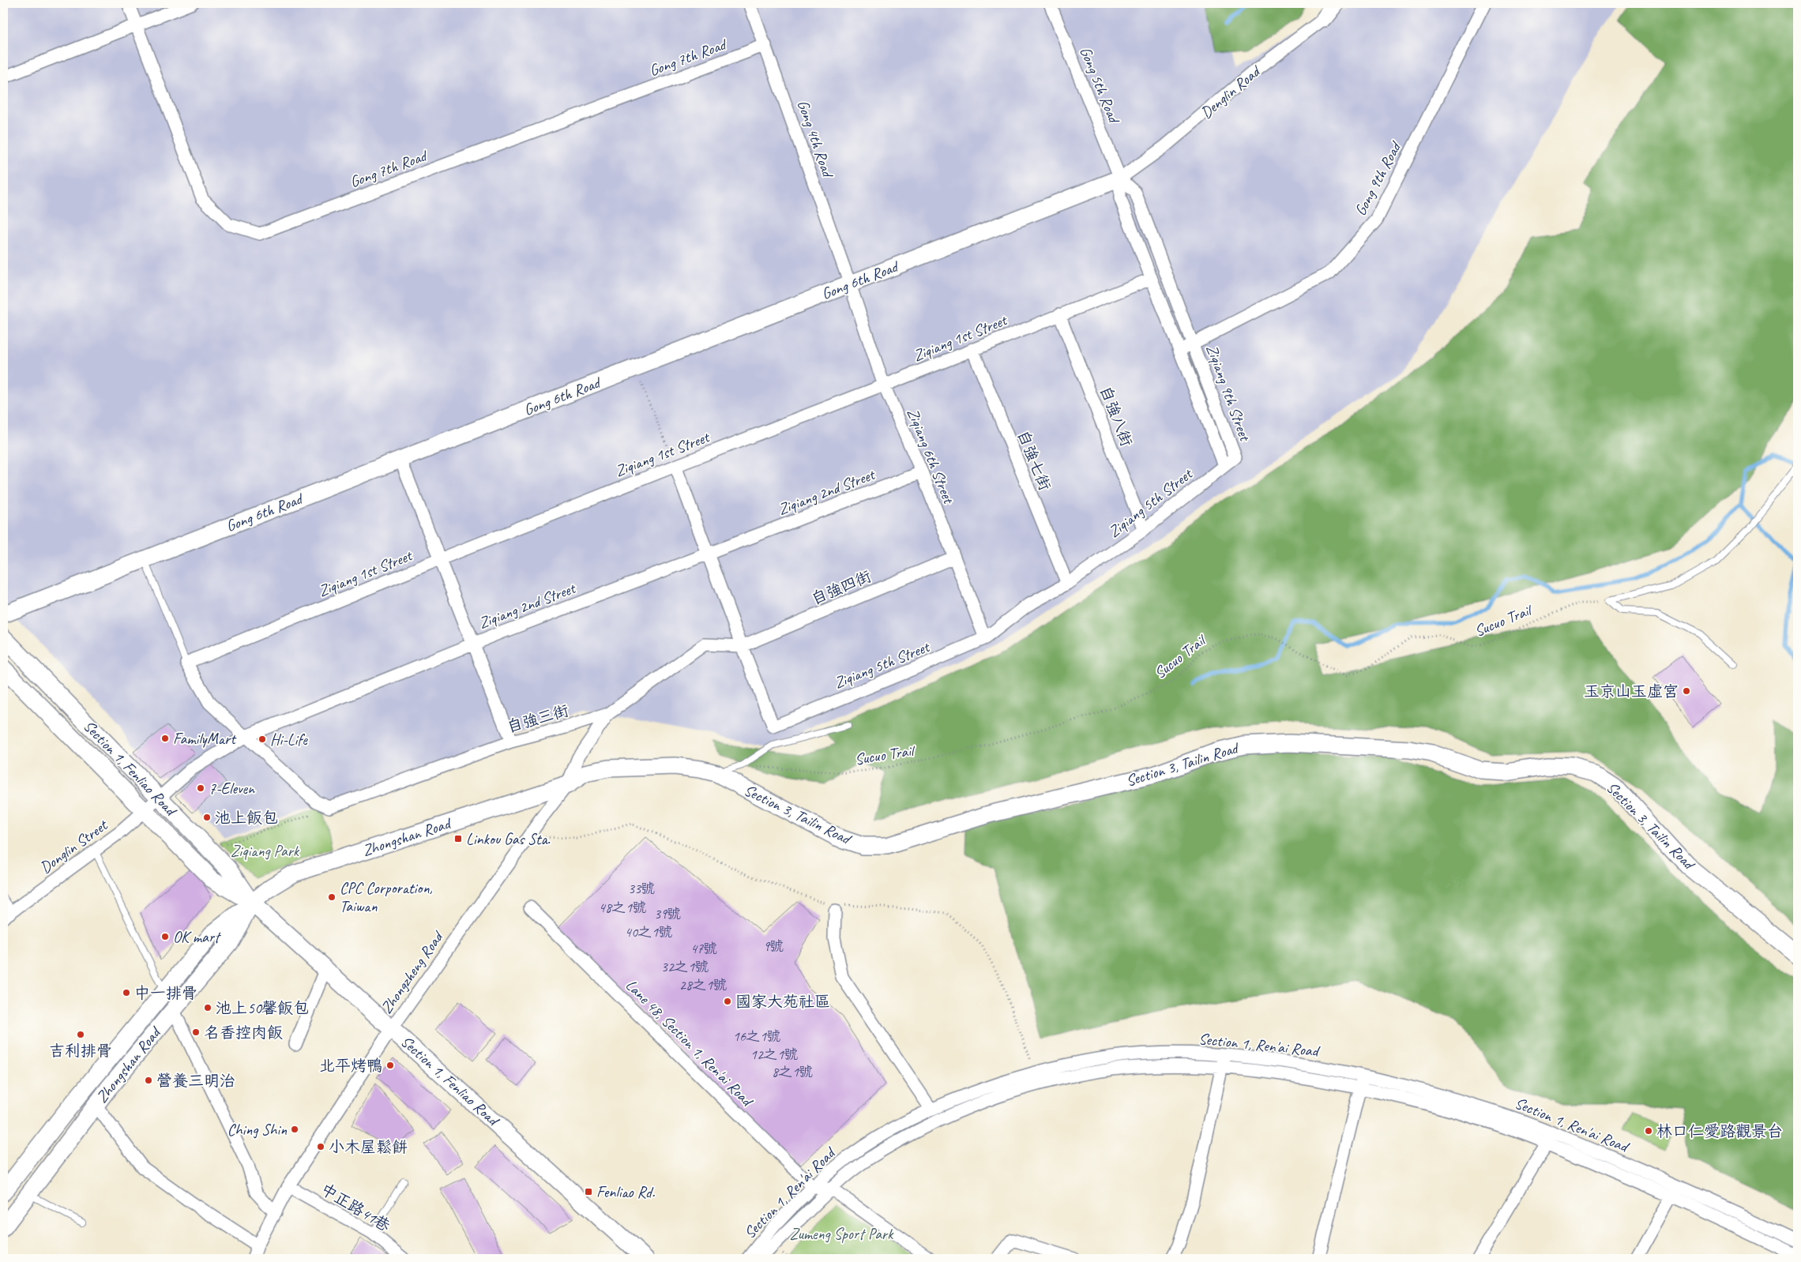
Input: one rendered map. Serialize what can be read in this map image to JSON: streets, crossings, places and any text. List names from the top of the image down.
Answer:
{
  "streets": {
    "main road": [
      "Denglin Road",
      "Gong 6th Road",
      "Section 3, Tailin Road",
      "Section 1, Fenliao Road",
      "Zhongshan Road"
    ],
    "street": [
      "Gong 7th Road",
      "Gong 5th Road",
      "Gong 4th Road",
      "Gong 9th Road",
      "Ziqiang 1st Street",
      "Ziqiang 9th Street",
      "自強八街",
      "Ziqiang 6th Street",
      "自強七街",
      "Ziqiang 2nd Street",
      "Ziqiang 5th Street",
      "自強四街",
      "自強三街",
      "Donglin Street",
      "Zhongzheng Road",
      "Lane 48, Section 1, Ren'ai Road",
      "Section 1, Ren'ai Road",
      "中正路41巷"
    ],
    "path": ["Sucuo Trail"]
  },
  "crossings": [
    ["Gong 7th Road", "Gong 4th Road"],
    ["Gong 5th Road", "Denglin Road"],
    ["Gong 5th Road", "Gong 6th Road"],
    ["Gong 5th Road", "Ziqiang 9th Street"],
    ["Denglin Road", "Gong 6th Road"],
    ["Denglin Road", "Ziqiang 9th Street"],
    ["Gong 4th Road", "Gong 6th Road"],
    ["Gong 4th Road", "Ziqiang 6th Street"],
    ["Gong 9th Road", "Ziqiang 9th Street"],
    ["Gong 6th Road", "Ziqiang 9th Street"],
    ["Gong 6th Road", "Ziqiang 6th Street"],
    ["Ziqiang 1st Street", "Ziqiang 9th Street"],
    ["Ziqiang 1st Street", "自強八街"],
    ["Ziqiang 1st Street", "Ziqiang 6th Street"],
    ["Ziqiang 1st Street", "自強七街"],
    ["Ziqiang 1st Street", "Ziqiang 5th Street"],
    ["Ziqiang 9th Street", "Ziqiang 5th Street"],
    ["自強八街", "Ziqiang 5th Street"],
    ["Ziqiang 6th Street", "Ziqiang 2nd Street"],
    ["Ziqiang 6th Street", "Ziqiang 5th Street"],
    ["Ziqiang 6th Street", "自強四街"],
    ["自強七街", "Ziqiang 5th Street"],
    ["Ziqiang 2nd Street", "Ziqiang 5th Street"],
    ["Ziqiang 2nd Street", "Section 1, Fenliao Road"],
    ["Ziqiang 2nd Street", "Donglin Street"],
    ["Ziqiang 5th Street", "自強四街"],
    ["Ziqiang 5th Street", "自強三街"],
    ["自強四街", "自強三街"],
    ["自強三街", "Zhongzheng Road"],
    ["Section 3, Tailin Road", "Zhongshan Road"],
    ["Section 3, Tailin Road", "Zhongzheng Road"],
    ["Section 1, Fenliao Road", "Zhongshan Road"],
    ["Section 1, Fenliao Road", "Donglin Street"],
    ["Section 1, Fenliao Road", "Zhongzheng Road"],
    ["Zhongshan Road", "Zhongzheng Road"],
    ["Zhongzheng Road", "中正路41巷"],
    ["Lane 48, Section 1, Ren'ai Road", "Section 1, Ren'ai Road"]
  ],
  "parks": ["Ziqiang Park", "Zumeng Sport Park"],
  "places": {
    "other": [
      "玉京山玉虛宮",
      "FamilyMart",
      "Hi-Life",
      "7-Eleven",
      "池上飯包",
      "CPC Corporation, Taiwan",
      "OK mart",
      "中一排骨",
      "國家大苑社區",
      "池上50馨飯包",
      "名香控肉飯",
      "吉利排骨",
      "北平烤鴨",
      "營養三明治",
      "Ching Shin",
      "林口仁愛路觀景台",
      "小木屋鬆餅"
    ],
    "transit": ["Linkou Gas Sta.", "Fenliao Rd."]
  },
  "house_numbers": [
    "33號",
    "48之1號",
    "39號",
    "40之1號",
    "9號",
    "47號",
    "32之1號",
    "28之1號",
    "16之1號",
    "12之1號",
    "8之1號"
  ]
}
